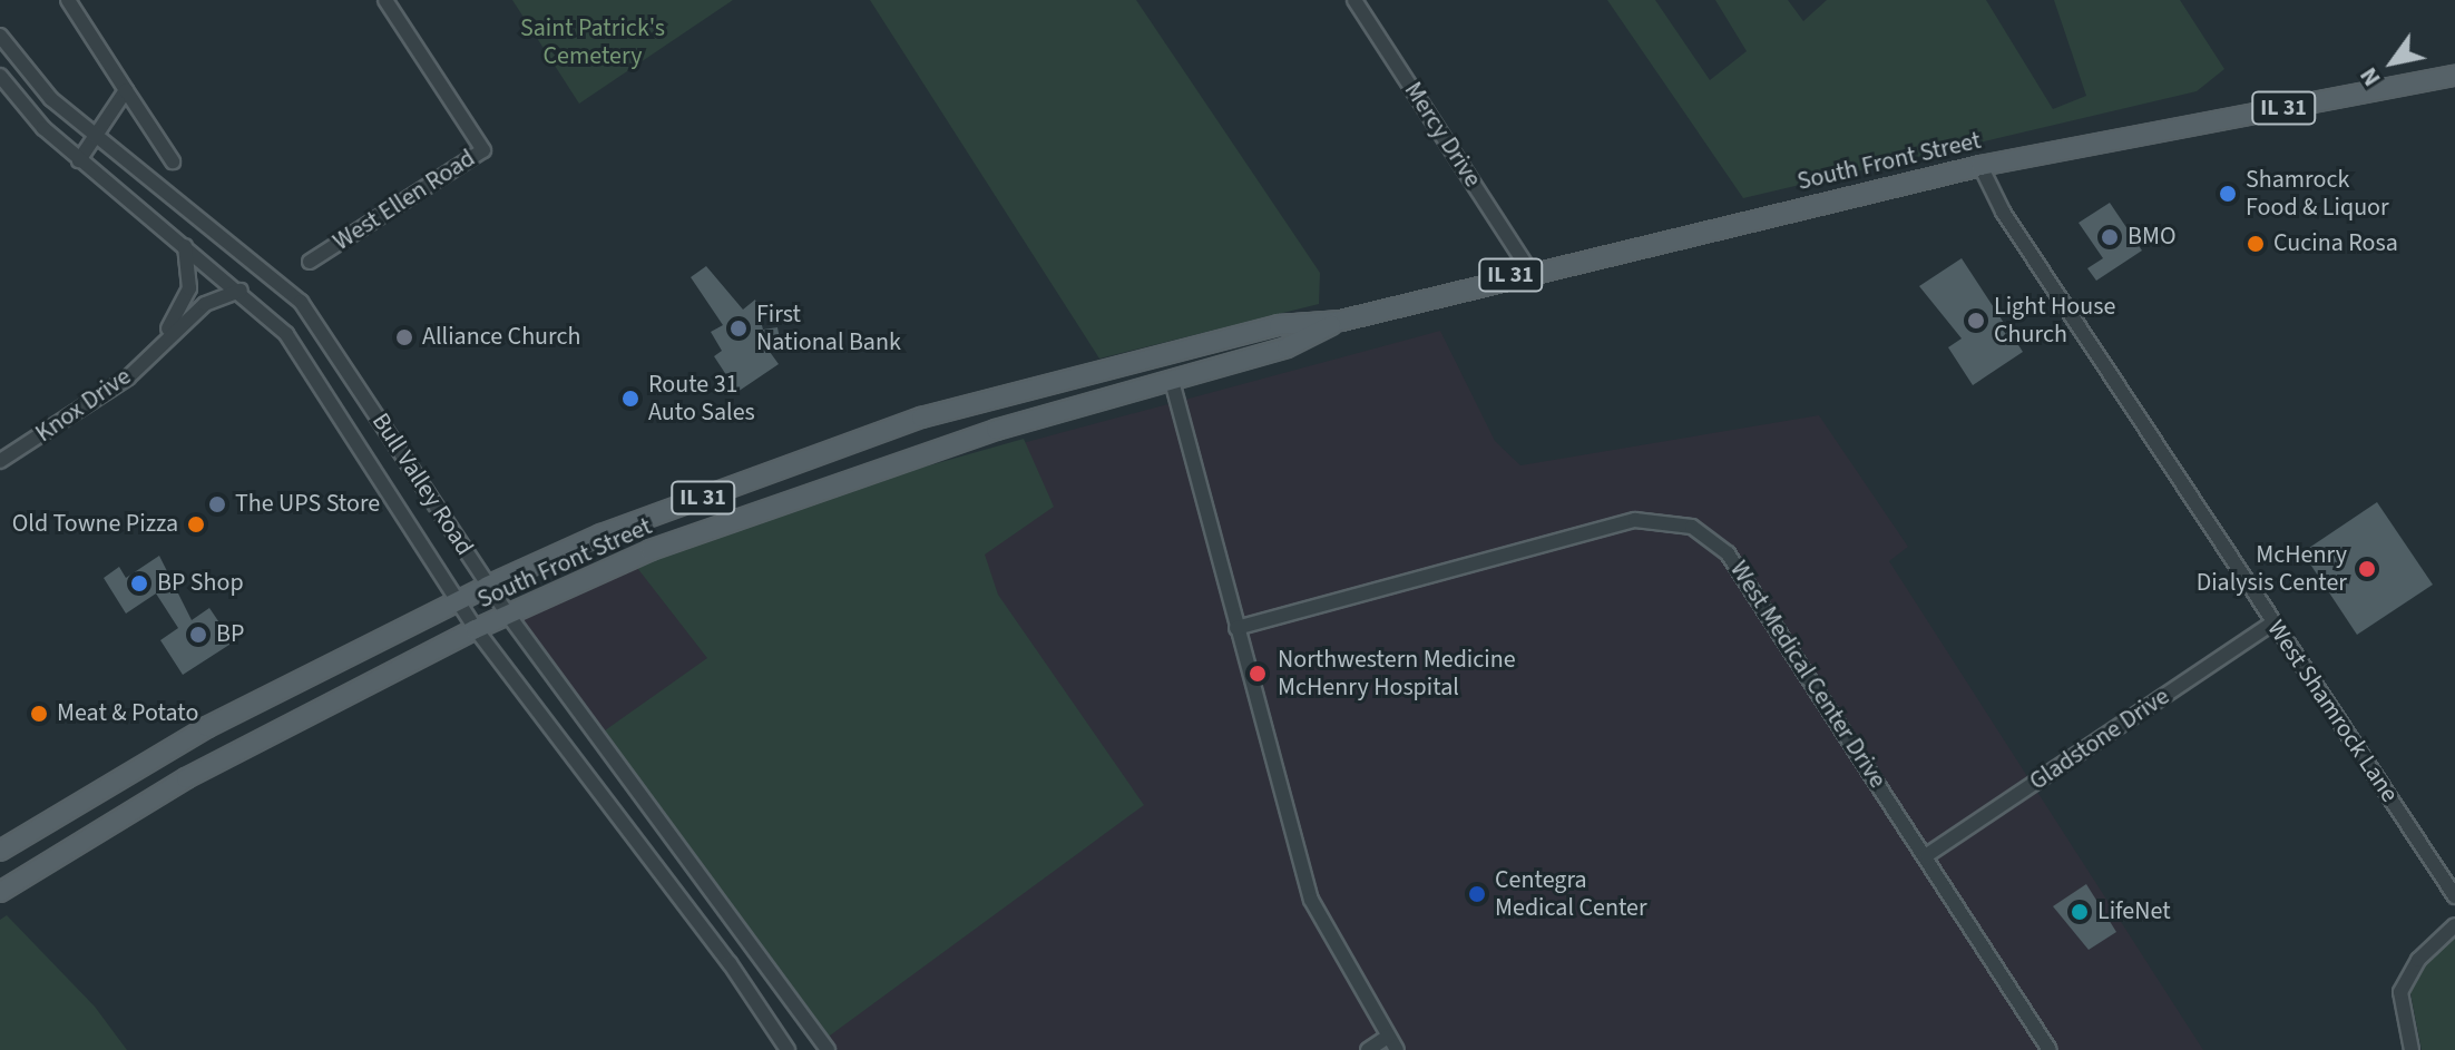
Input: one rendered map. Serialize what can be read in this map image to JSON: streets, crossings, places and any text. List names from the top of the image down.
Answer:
{
  "streets": {
    "main road": ["IL 31", "South Front Street"],
    "street": [
      "Mercy Drive",
      "West Ellen Road",
      "Knox Drive",
      "Bull Valley Road",
      "West Medical Center Drive",
      "West Shamrock Lane",
      "Gladstone Drive"
    ]
  },
  "crossings": [
    ["Mercy Drive", "South Front Street"],
    ["South Front Street", "Bull Valley Road"],
    ["South Front Street", "West Shamrock Lane"],
    ["Knox Drive", "Bull Valley Road"],
    ["West Medical Center Drive", "Gladstone Drive"],
    ["West Shamrock Lane", "Gladstone Drive"]
  ],
  "parks": ["Saint Patrick's Cemetery"],
  "places": [
    "Shamrock Food & Liquor",
    "BMO",
    "Cucina Rosa",
    "Light House Church",
    "First National Bank",
    "Alliance Church",
    "Route 31 Auto Sales",
    "The UPS Store",
    "Old Towne Pizza",
    "McHenry Dialysis Center",
    "BP Shop",
    "BP",
    "Northwestern Medicine McHenry Hospital",
    "Meat & Potato",
    "Centegra Medical Center",
    "LifeNet"
  ],
  "north": "bottom left"
}
